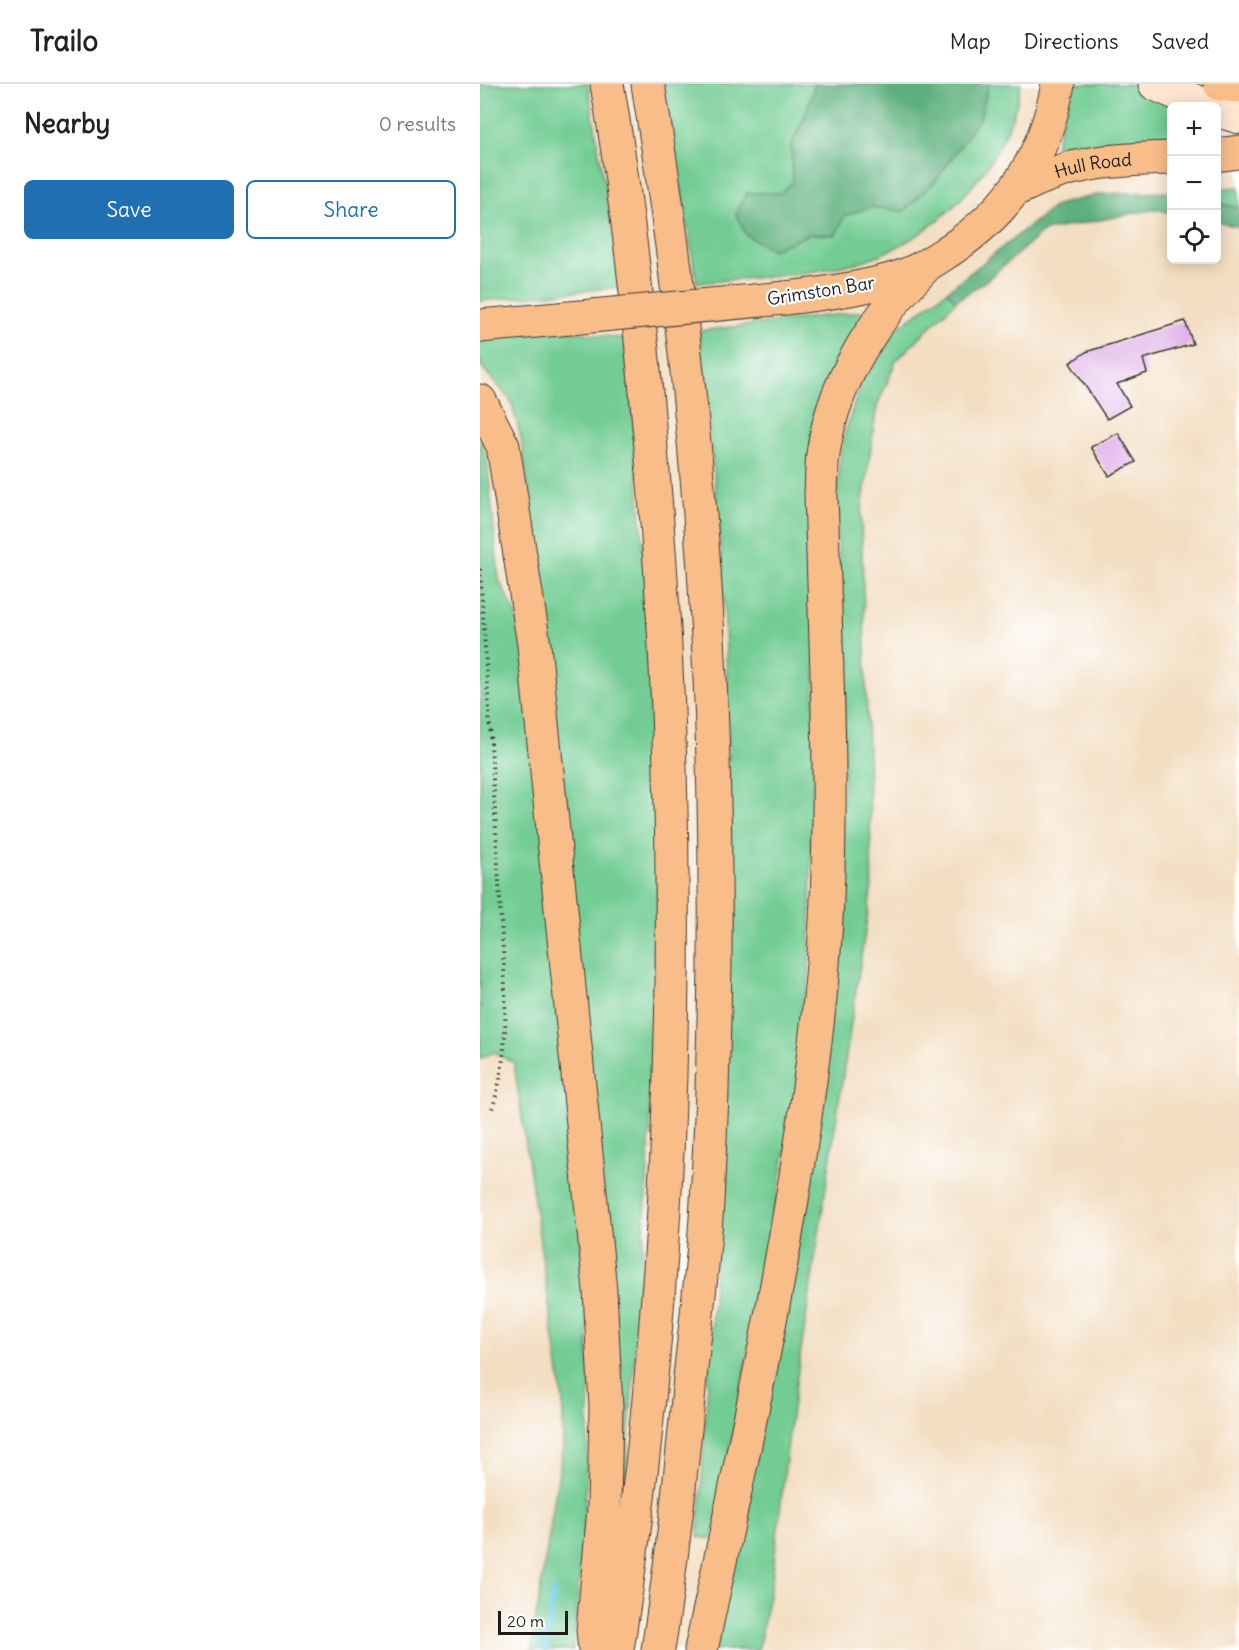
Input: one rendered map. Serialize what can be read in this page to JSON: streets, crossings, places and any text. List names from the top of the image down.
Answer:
{
  "streets": {
    "highway": ["Hull Road", "Grimston Bar"]
  },
  "crossings": [
    ["Hull Road", "Grimston Bar"]
  ],
  "scale_bar": "20 m",
  "page": {
    "header": "Trailo",
    "nav": ["Map", "Directions", "Saved"],
    "heading": ["Nearby", "0 results"],
    "map_buttons": ["+", "−"],
    "buttons": ["Save", "Share"],
    "scale": "20 m"
  }
}
